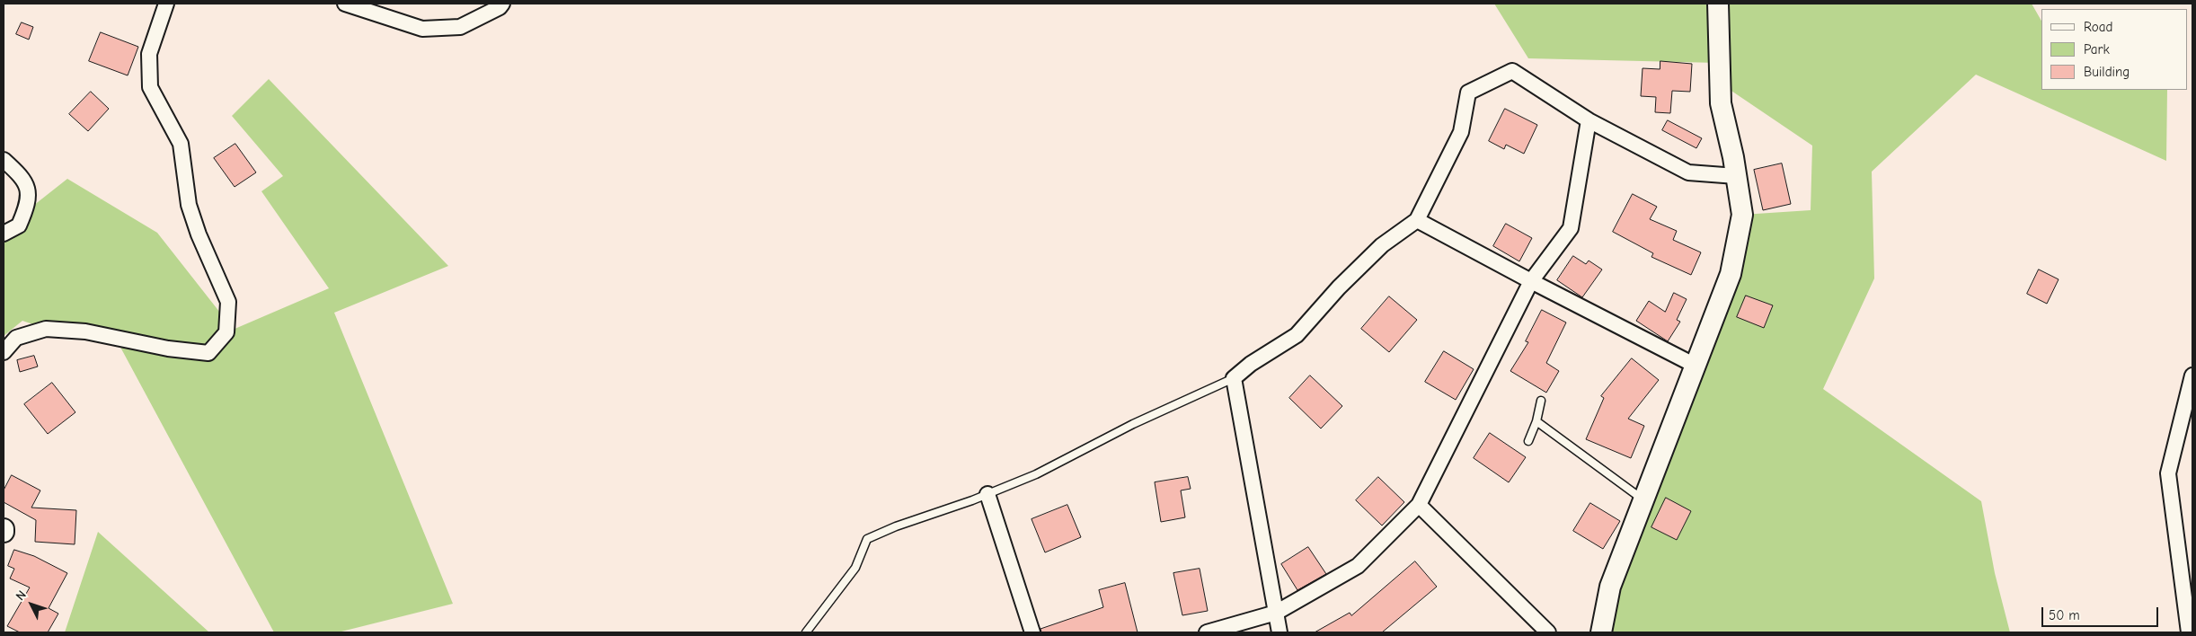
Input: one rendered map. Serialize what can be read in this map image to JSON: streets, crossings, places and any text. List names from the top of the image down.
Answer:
{
  "legend": ["Road", "Park", "Building"],
  "scale_bar": "50 m",
  "north": "top left"
}
